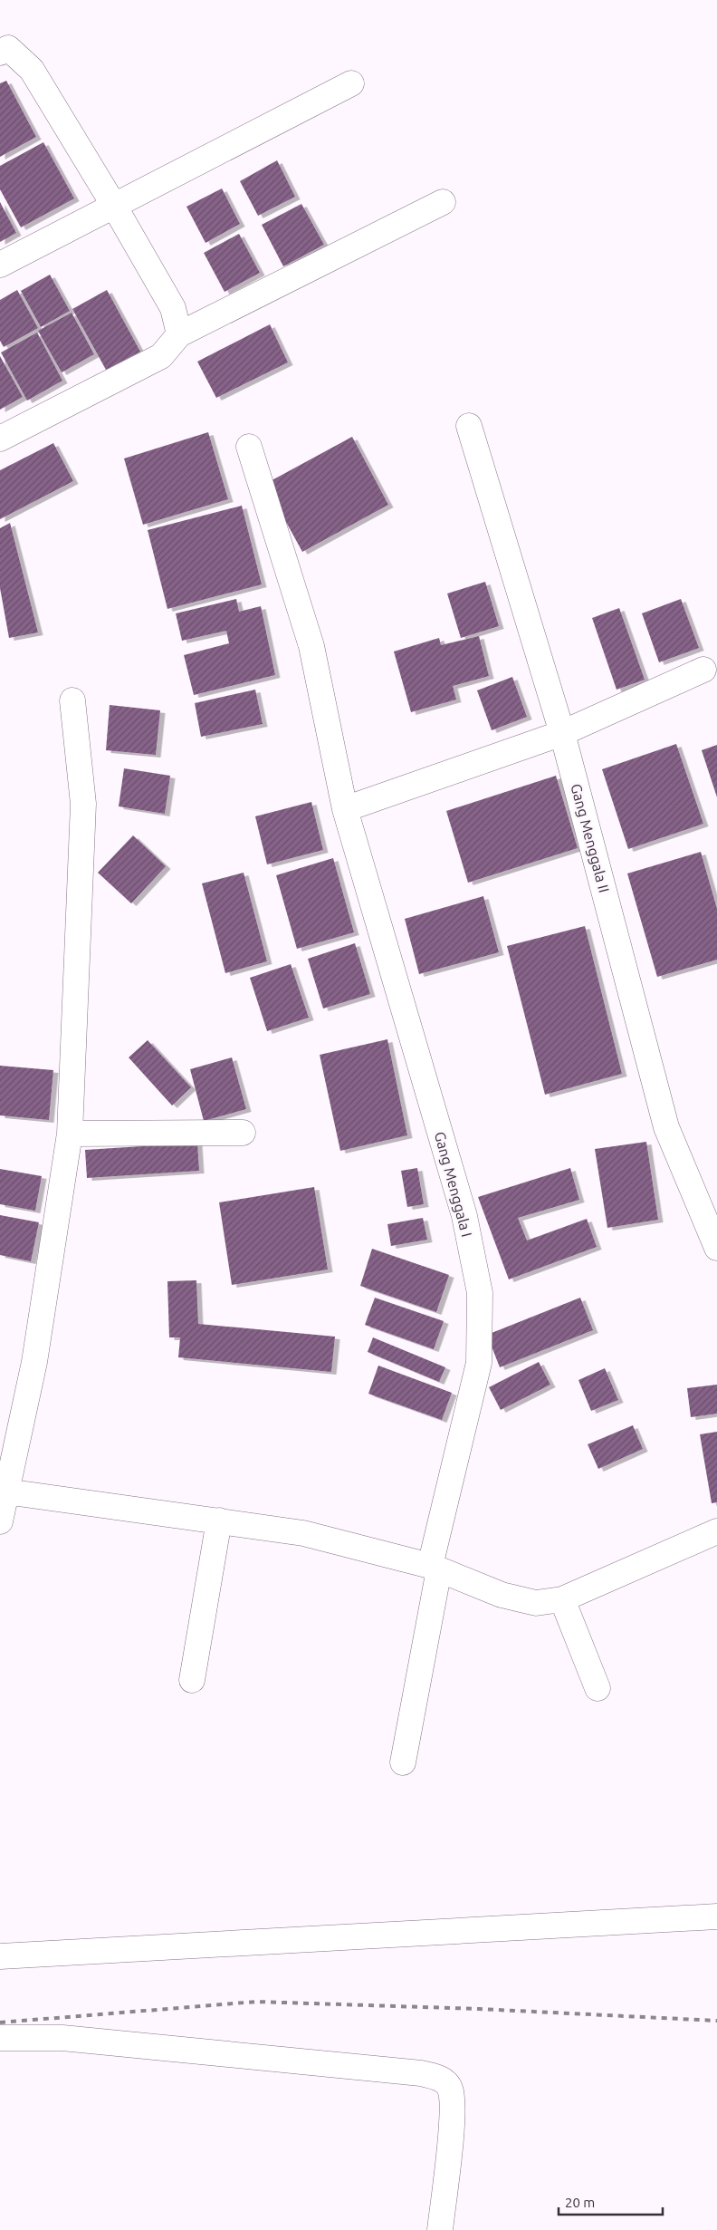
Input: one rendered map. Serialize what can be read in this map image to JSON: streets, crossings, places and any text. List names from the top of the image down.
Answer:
{
  "streets": {
    "street": ["Gang Menggala II", "Gang Menggala I"]
  },
  "scale_bar": "20 m"
}
